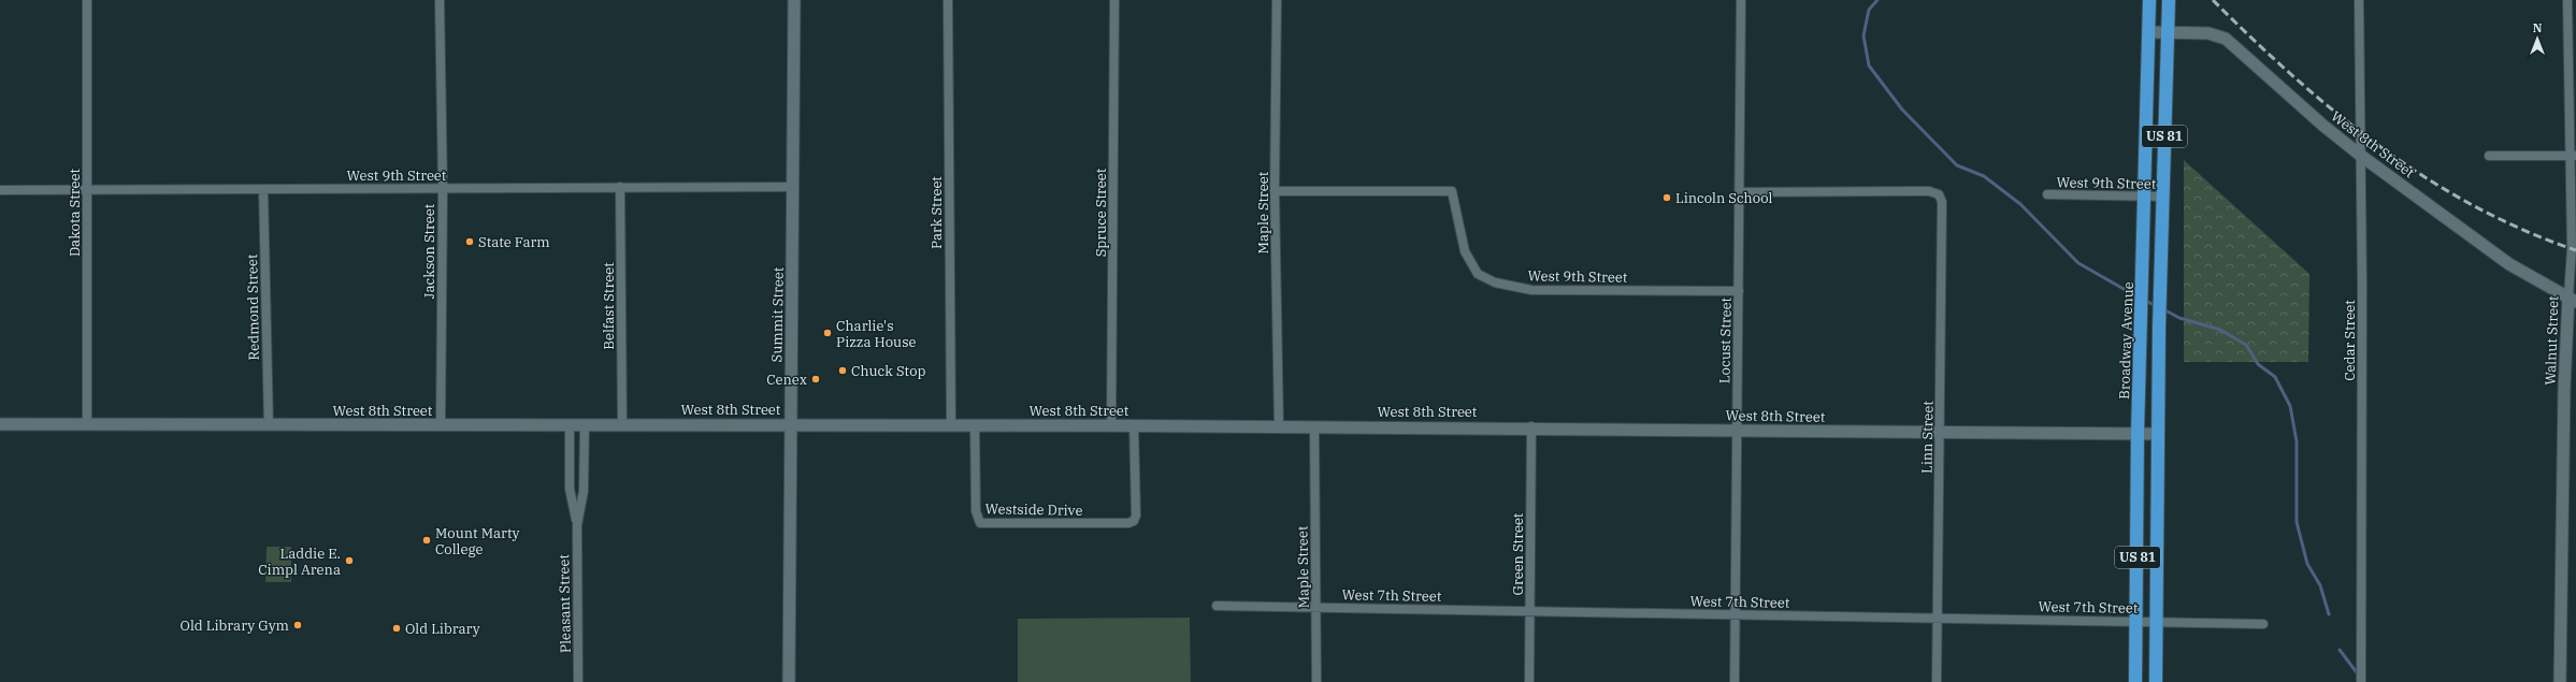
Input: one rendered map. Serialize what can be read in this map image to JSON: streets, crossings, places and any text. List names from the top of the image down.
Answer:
{
  "streets": {
    "highway": ["US 81", "Broadway Avenue"],
    "street": [
      "West 8th Street",
      "West 9th Street",
      "Dakota Street",
      "Park Street",
      "Spruce Street",
      "Maple Street",
      "Jackson Street",
      "Belfast Street",
      "Redmond Street",
      "Summit Street",
      "Locust Street",
      "Cedar Street",
      "Walnut Street",
      "Linn Street",
      "Westside Drive",
      "Green Street",
      "West 7th Street",
      "Pleasant Street"
    ]
  },
  "crossings": [
    ["US 81", "West 8th Street"],
    ["US 81", "West 9th Street"],
    ["US 81", "West 7th Street"],
    ["West 8th Street", "Dakota Street"],
    ["West 8th Street", "Park Street"],
    ["West 8th Street", "Spruce Street"],
    ["West 8th Street", "Maple Street"],
    ["West 8th Street", "Jackson Street"],
    ["West 8th Street", "Belfast Street"],
    ["West 8th Street", "Redmond Street"],
    ["West 8th Street", "Summit Street"],
    ["West 8th Street", "Locust Street"],
    ["West 8th Street", "Broadway Avenue"],
    ["West 8th Street", "Cedar Street"],
    ["West 8th Street", "Walnut Street"],
    ["West 8th Street", "Linn Street"],
    ["West 8th Street", "Westside Drive"],
    ["West 8th Street", "Green Street"],
    ["West 8th Street", "Pleasant Street"],
    ["West 9th Street", "Dakota Street"],
    ["West 9th Street", "Maple Street"],
    ["West 9th Street", "Jackson Street"],
    ["West 9th Street", "Belfast Street"],
    ["West 9th Street", "Redmond Street"],
    ["West 9th Street", "Summit Street"],
    ["West 9th Street", "Locust Street"],
    ["West 9th Street", "Broadway Avenue"],
    ["Maple Street", "West 7th Street"],
    ["Locust Street", "Linn Street"],
    ["Locust Street", "West 7th Street"],
    ["Broadway Avenue", "West 7th Street"],
    ["Linn Street", "West 7th Street"],
    ["Green Street", "West 7th Street"]
  ],
  "places": [
    "Lincoln School",
    "State Farm",
    "Charlie's Pizza House",
    "Chuck Stop",
    "Cenex",
    "Mount Marty College",
    "Laddie E. Cimpl Arena",
    "Old Library Gym",
    "Old Library"
  ],
  "north": "top"
}
